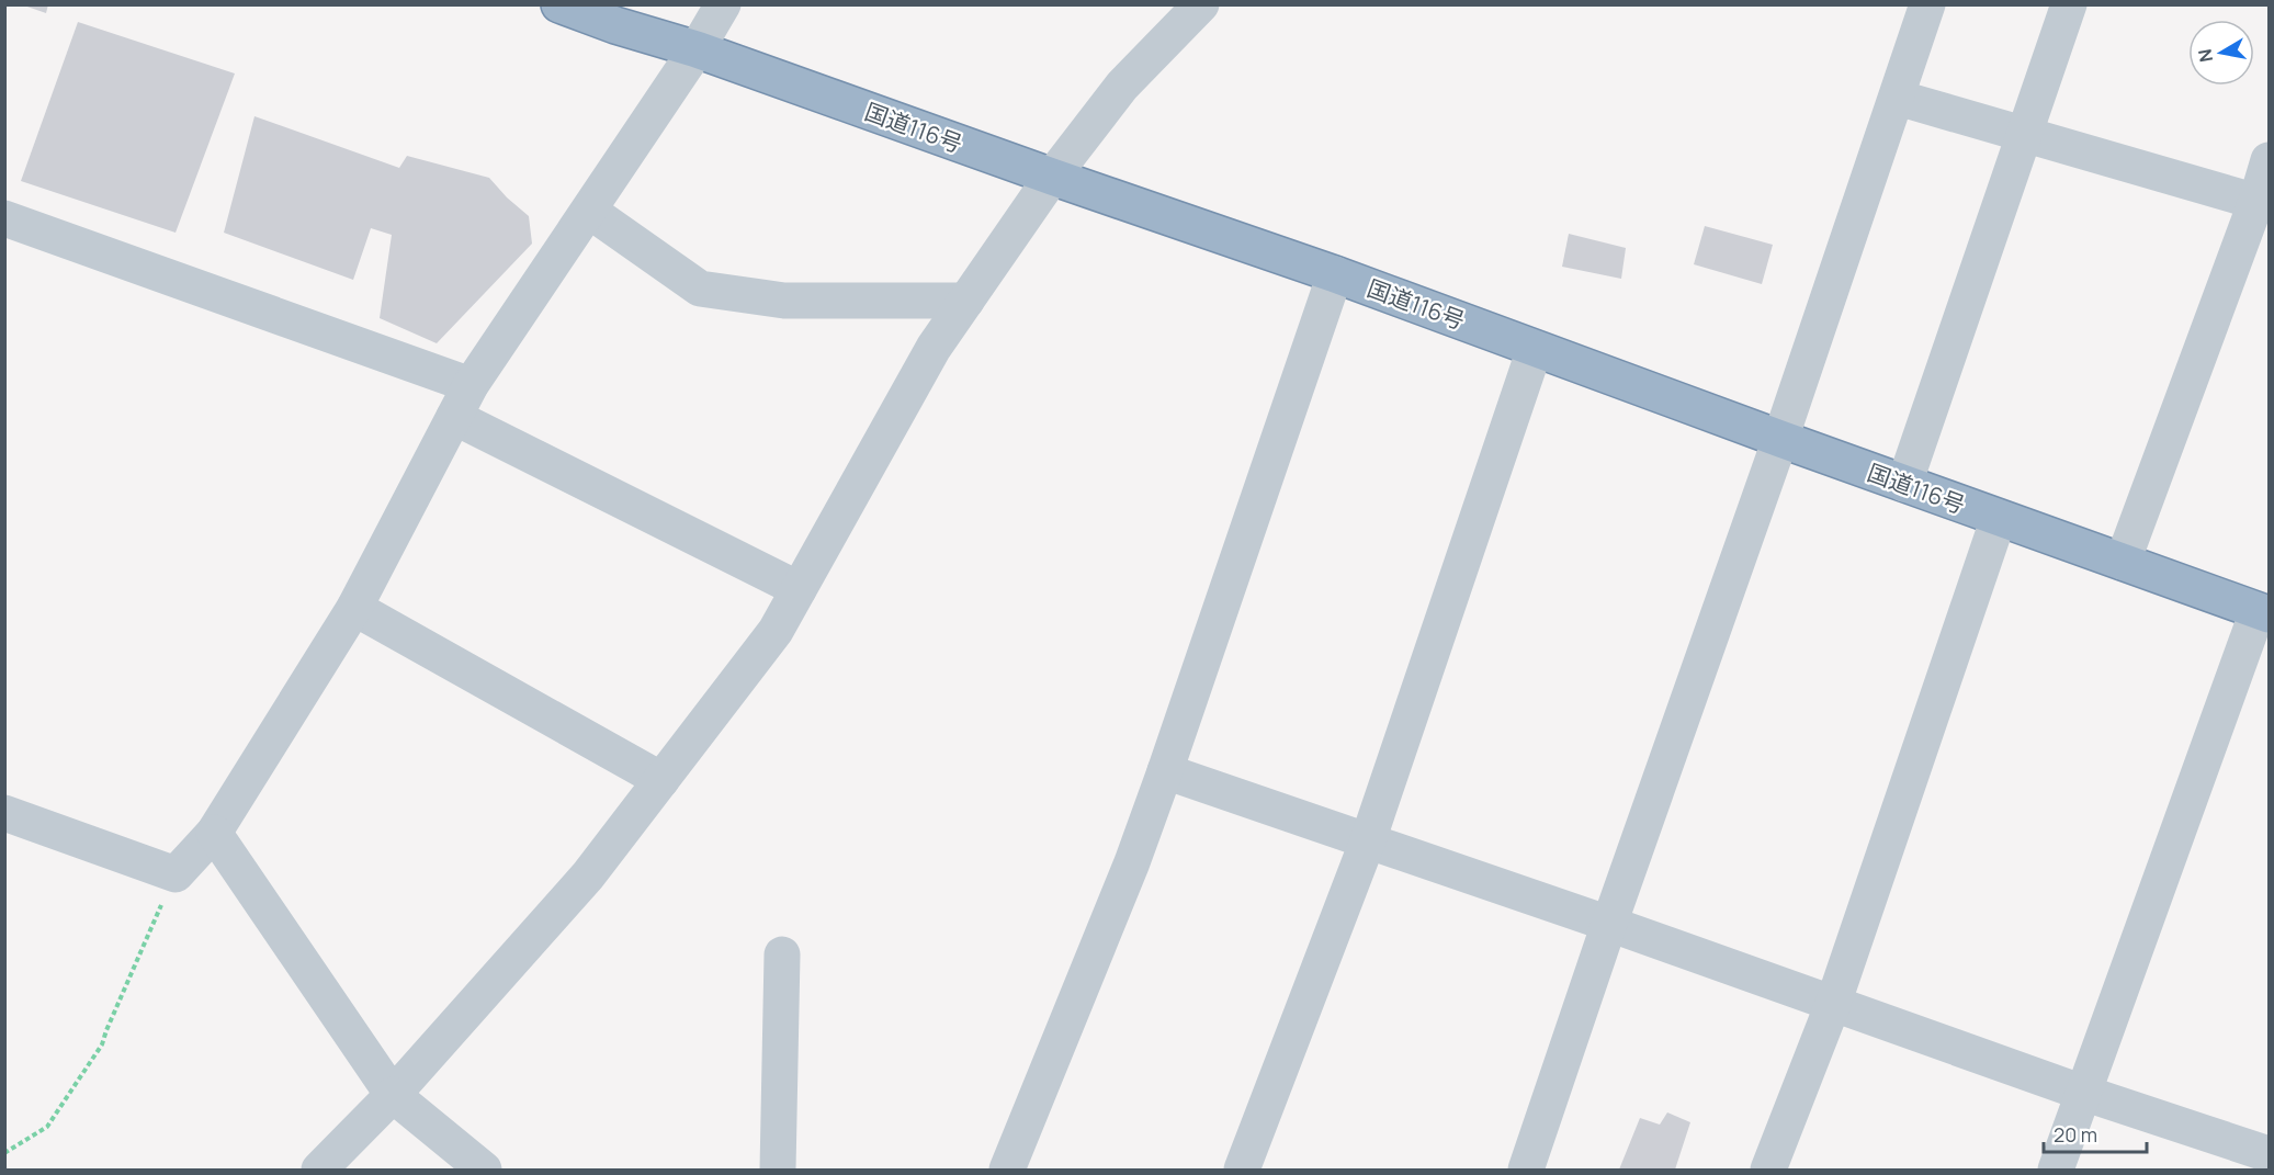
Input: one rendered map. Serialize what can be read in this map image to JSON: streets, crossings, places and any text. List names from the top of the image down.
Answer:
{
  "streets": {
    "highway": ["国道116号"]
  },
  "scale_bar": "20 m",
  "north": "left"
}
